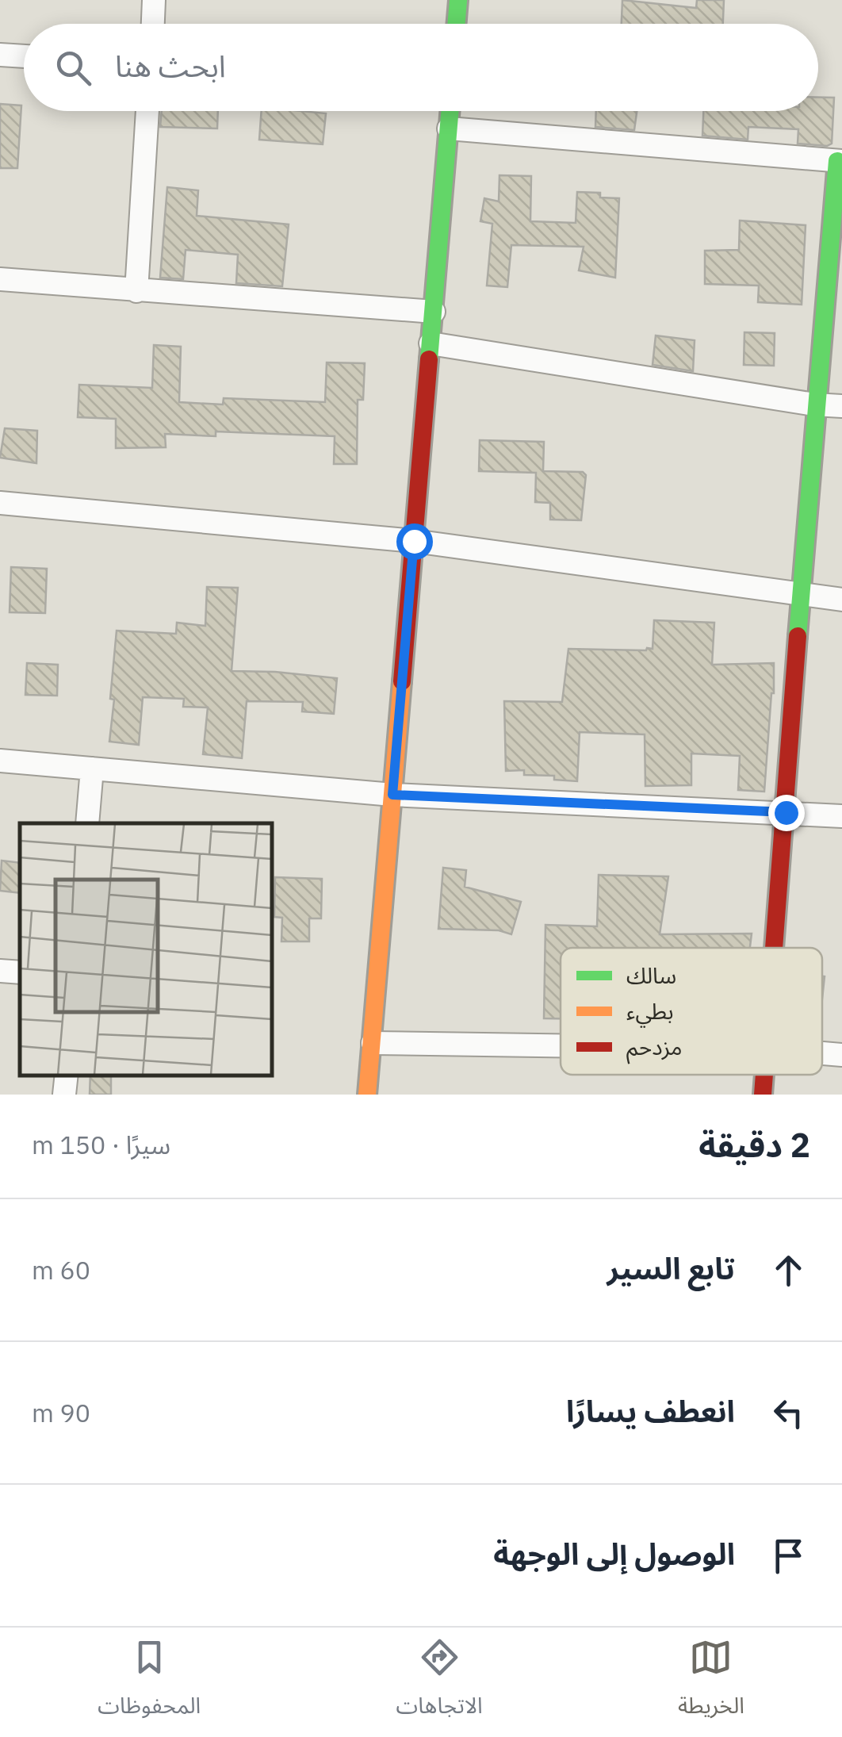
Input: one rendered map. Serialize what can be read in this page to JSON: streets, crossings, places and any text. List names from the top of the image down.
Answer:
{
  "legend": ["سالك", "بطيء", "مزدحم"],
  "page": {
    "search": "ابحث هنا",
    "heading": ["2 دقيقة", "سيرًا · 150 m"],
    "list": [
      ["تابع السير", "60 m"],
      ["انعطف يسارًا", "90 m"],
      "الوصول إلى الوجهة"
    ],
    "nav": ["الخريطة", "الاتجاهات", "المحفوظات"]
  }
}
